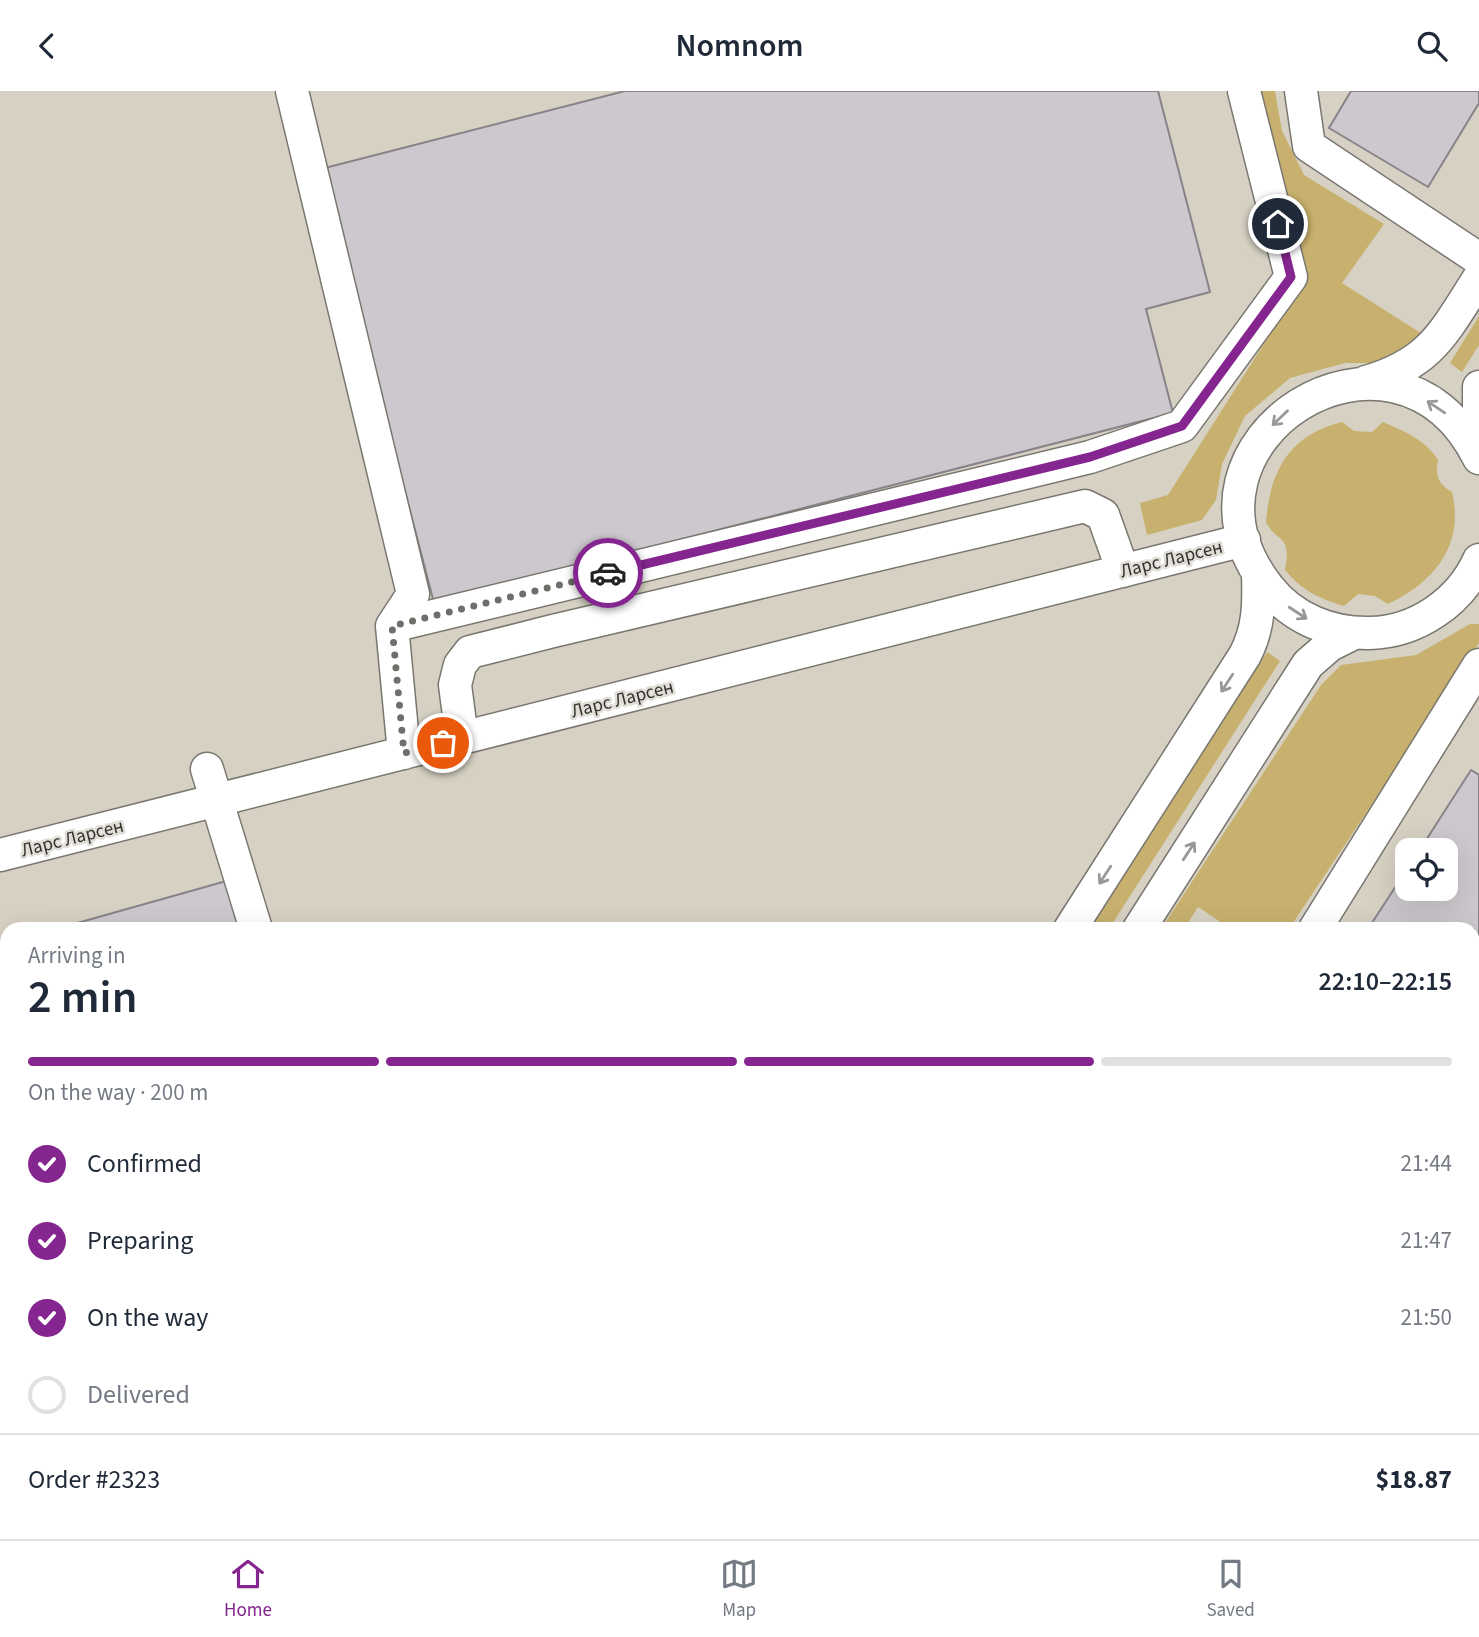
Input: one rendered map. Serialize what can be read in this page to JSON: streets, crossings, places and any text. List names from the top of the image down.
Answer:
{
  "streets": {
    "street": ["Ларс Ларсен"]
  },
  "page": {
    "header": "Nomnom",
    "heading": ["2 min", "Arriving in", "22:10–22:15"],
    "panel": ["Order #2323", "$18.87"],
    "bar": "On the way · 200 m",
    "list": [
      ["Confirmed", "21:44"],
      ["Preparing", "21:47"],
      ["On the way", "21:50"],
      "Delivered"
    ],
    "tabs": ["Home", "Map", "Saved"]
  }
}
